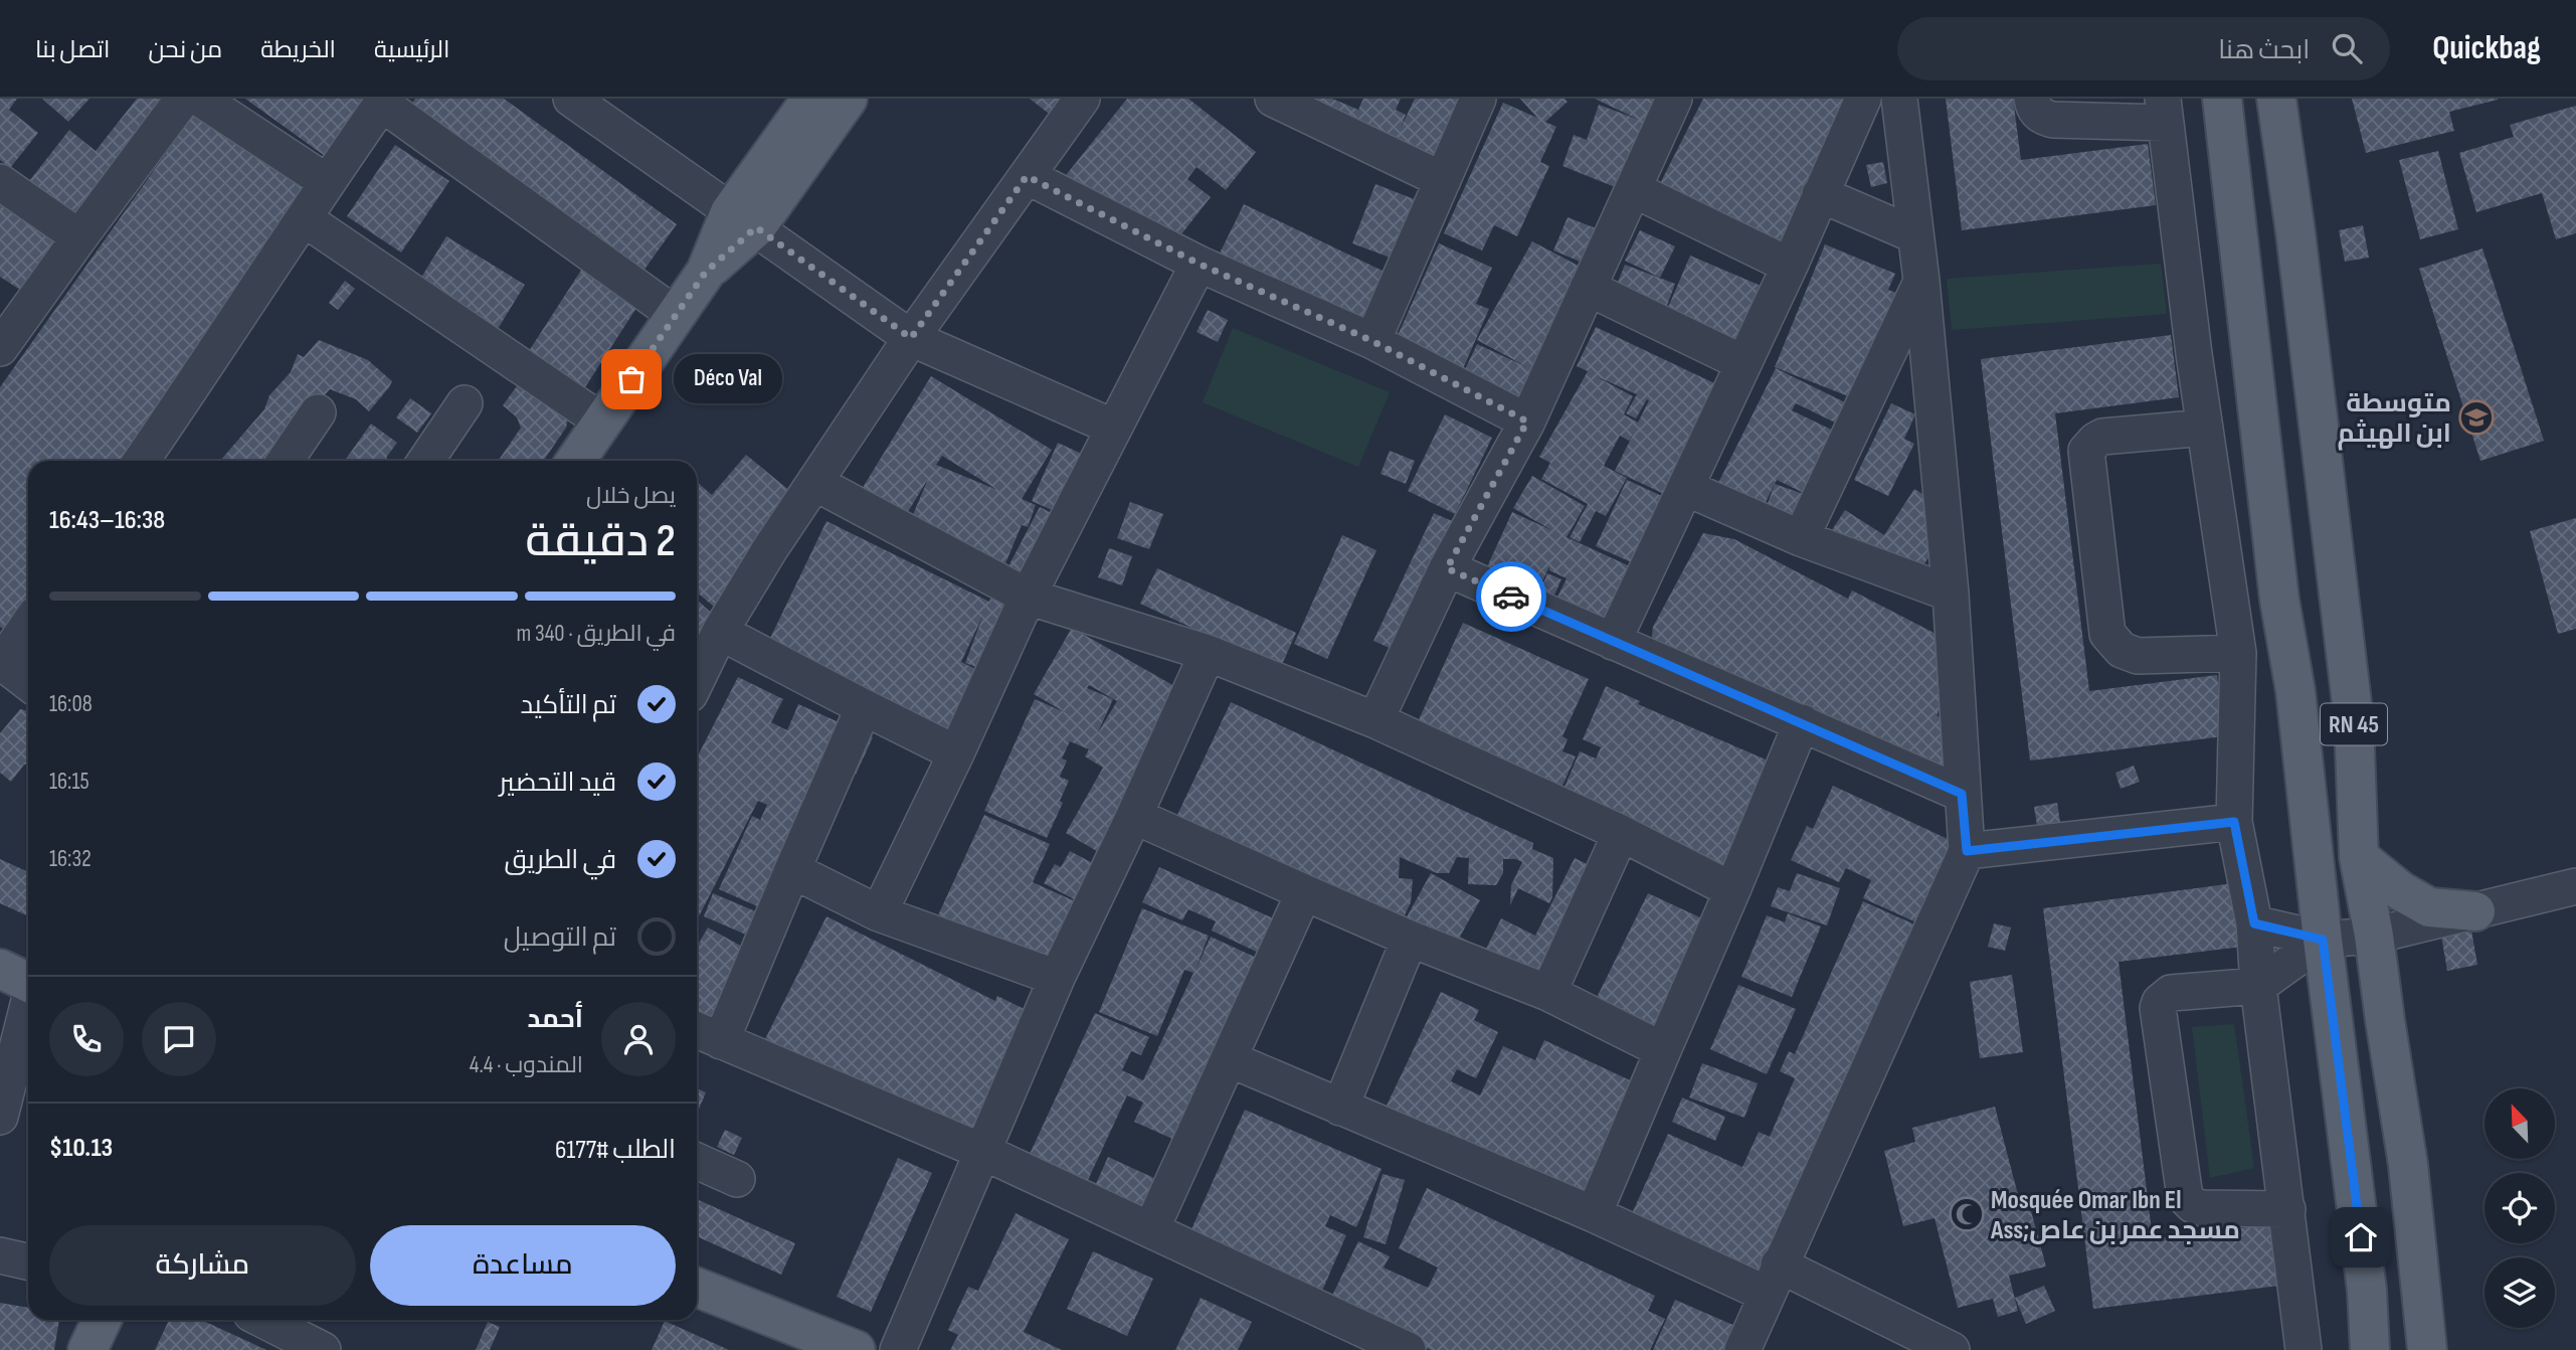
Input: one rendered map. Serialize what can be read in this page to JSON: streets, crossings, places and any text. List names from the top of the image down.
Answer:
{
  "streets": {
    "main road": ["RN 45"]
  },
  "places": {
    "other": ["Déco Val"],
    "school or university": ["متوسطة ابن الهيثم"],
    "mosque": ["Mosquée Omar Ibn El Ass;مسجد عمر بن عاص"]
  },
  "north": "top left",
  "page": {
    "header": "Quickbag",
    "search": "ابحث هنا",
    "nav": [
      "الرئيسية",
      "الخريطة",
      "من نحن",
      "اتصل بنا"
    ],
    "bubble": "Déco Val",
    "heading": ["2 دقيقة", "يصل خلال", "16:38–16:43"],
    "panel": [
      "أحمد",
      "المندوب · 4.4",
      "الطلب #6177",
      "$10.13"
    ],
    "bar": "في الطريق · 340 m",
    "list": [
      ["تم التأكيد", "16:08"],
      ["قيد التحضير", "16:15"],
      ["في الطريق", "16:32"],
      "تم التوصيل"
    ],
    "buttons": ["مساعدة", "مشاركة"]
  }
}
